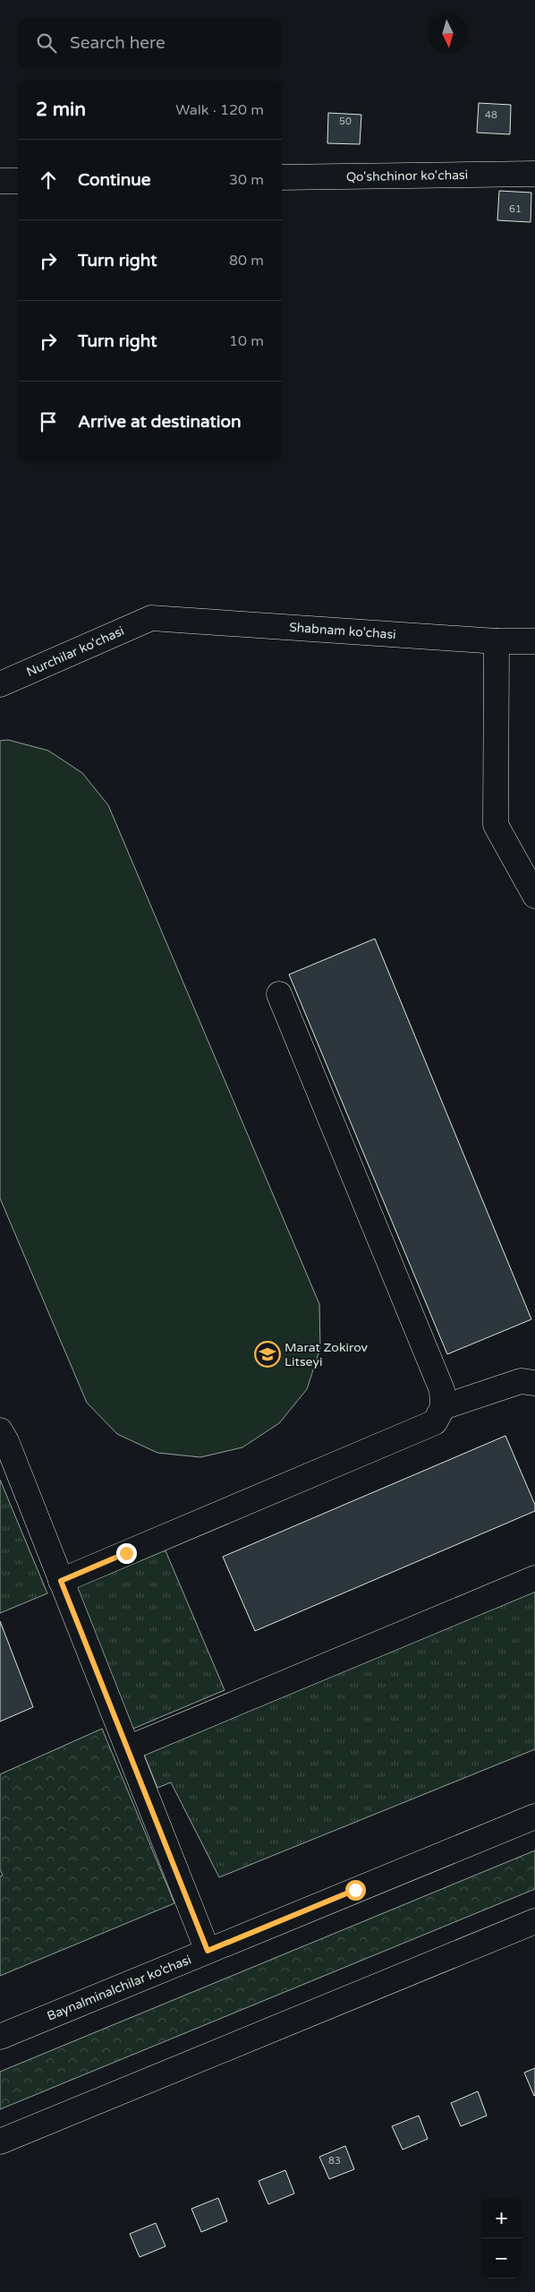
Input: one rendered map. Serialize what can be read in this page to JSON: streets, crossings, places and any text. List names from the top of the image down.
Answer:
{
  "streets": {
    "main road": [
      "Qo'shchinor ko'chasi",
      "Shabnam ko'chasi",
      "Nurchilar ko'chasi",
      "Baynalminalchilar ko’chasi"
    ]
  },
  "crossings": [
    ["Shabnam ko'chasi", "Nurchilar ko'chasi"]
  ],
  "places": {
    "school or university": ["Marat Zokirov Litseyi"]
  },
  "house_numbers": [
    "48",
    "50",
    "61",
    "83"
  ],
  "north": "bottom",
  "page": {
    "search": "Search here",
    "heading": ["2 min", "Walk · 120 m"],
    "list": [
      ["Continue", "30 m"],
      ["Turn right", "80 m"],
      ["Turn right", "10 m"],
      "Arrive at destination"
    ],
    "map_buttons": ["+", "−"]
  }
}
